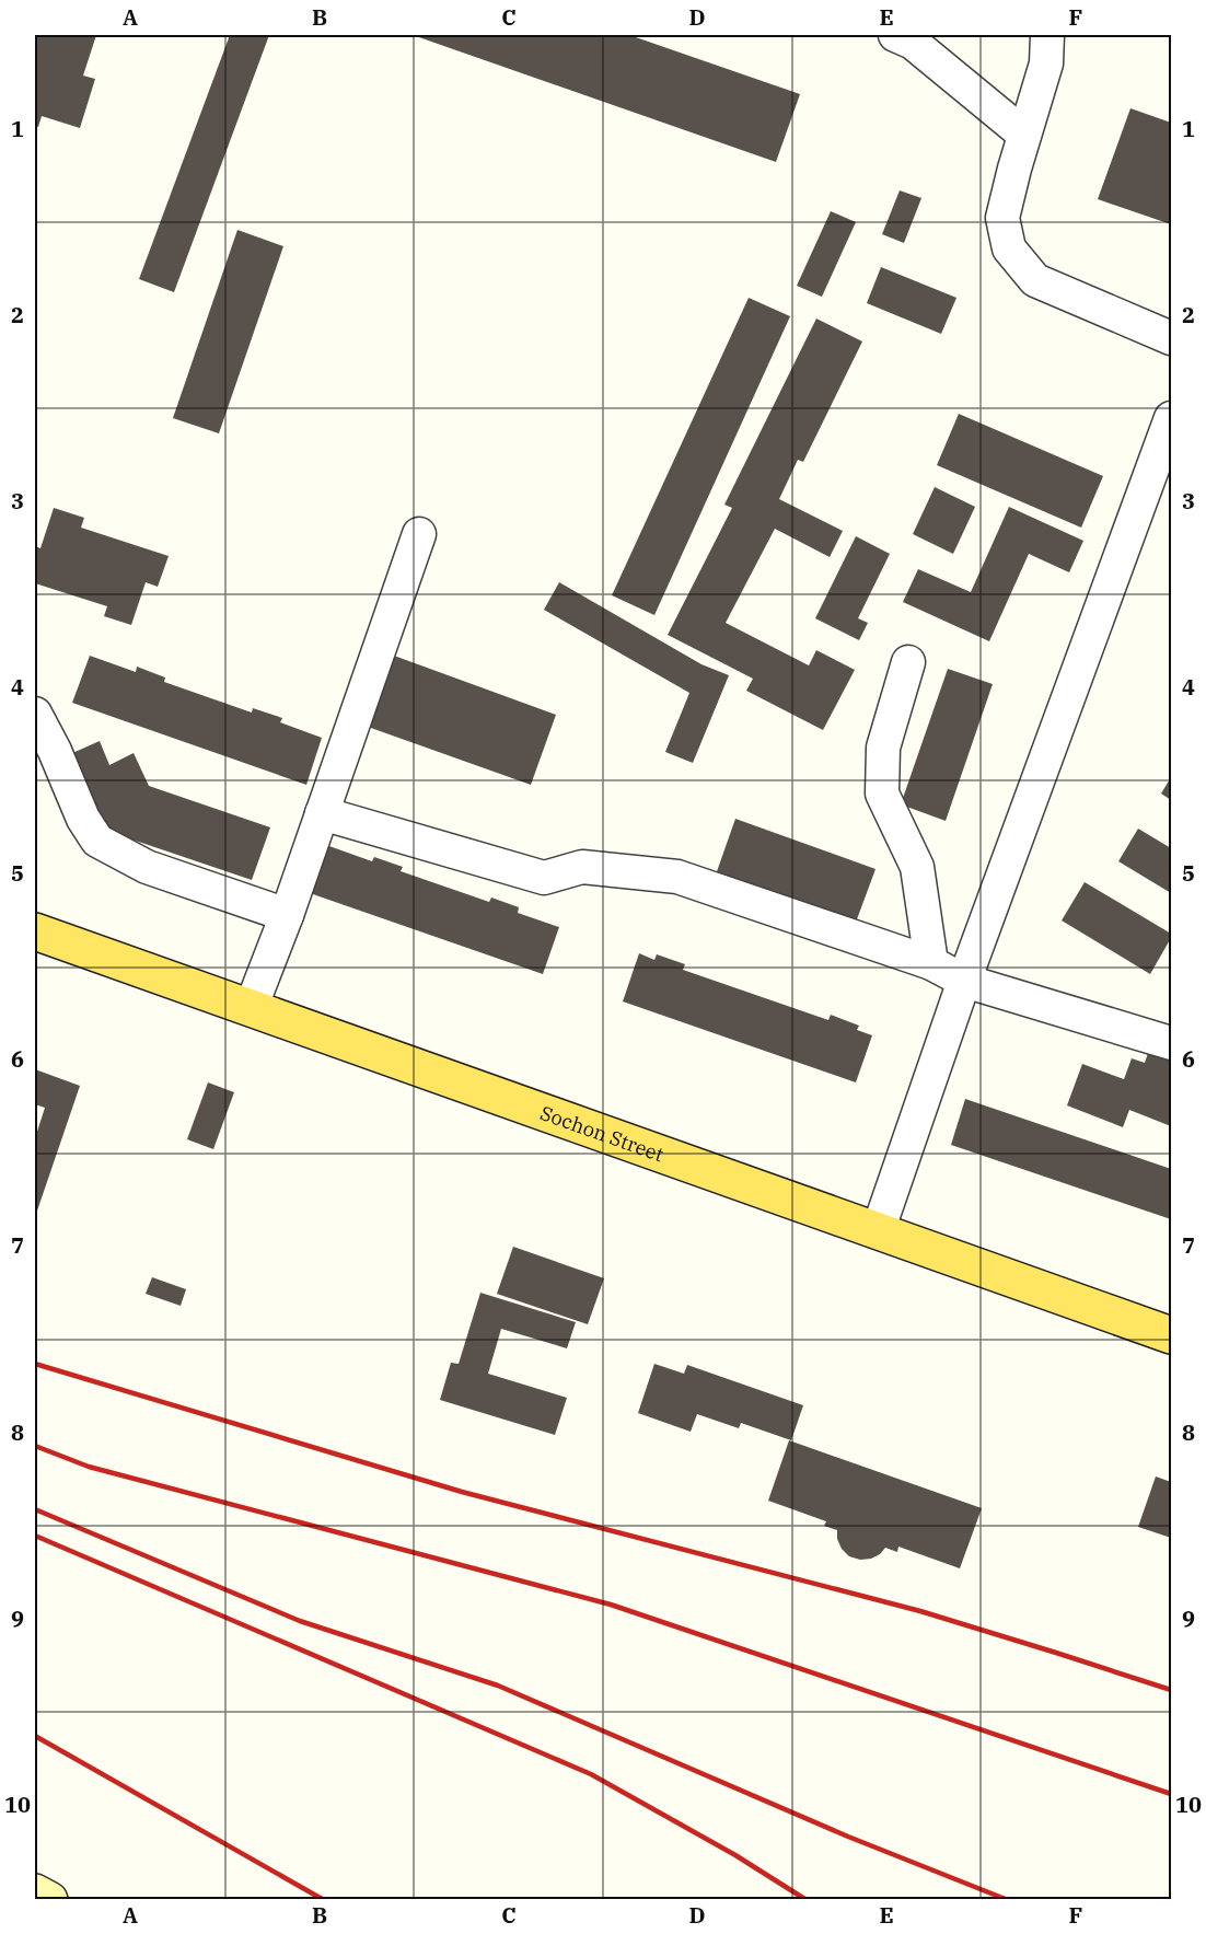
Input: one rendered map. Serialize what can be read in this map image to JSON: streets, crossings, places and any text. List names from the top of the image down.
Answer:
{
  "streets": {
    "main road": ["Sochon Street"]
  },
  "grid": {
    "columns": [
      "A",
      "B",
      "C",
      "D",
      "E",
      "F"
    ],
    "rows": [
      "1",
      "2",
      "3",
      "4",
      "5",
      "6",
      "7",
      "8",
      "9",
      "10"
    ]
  }
}
